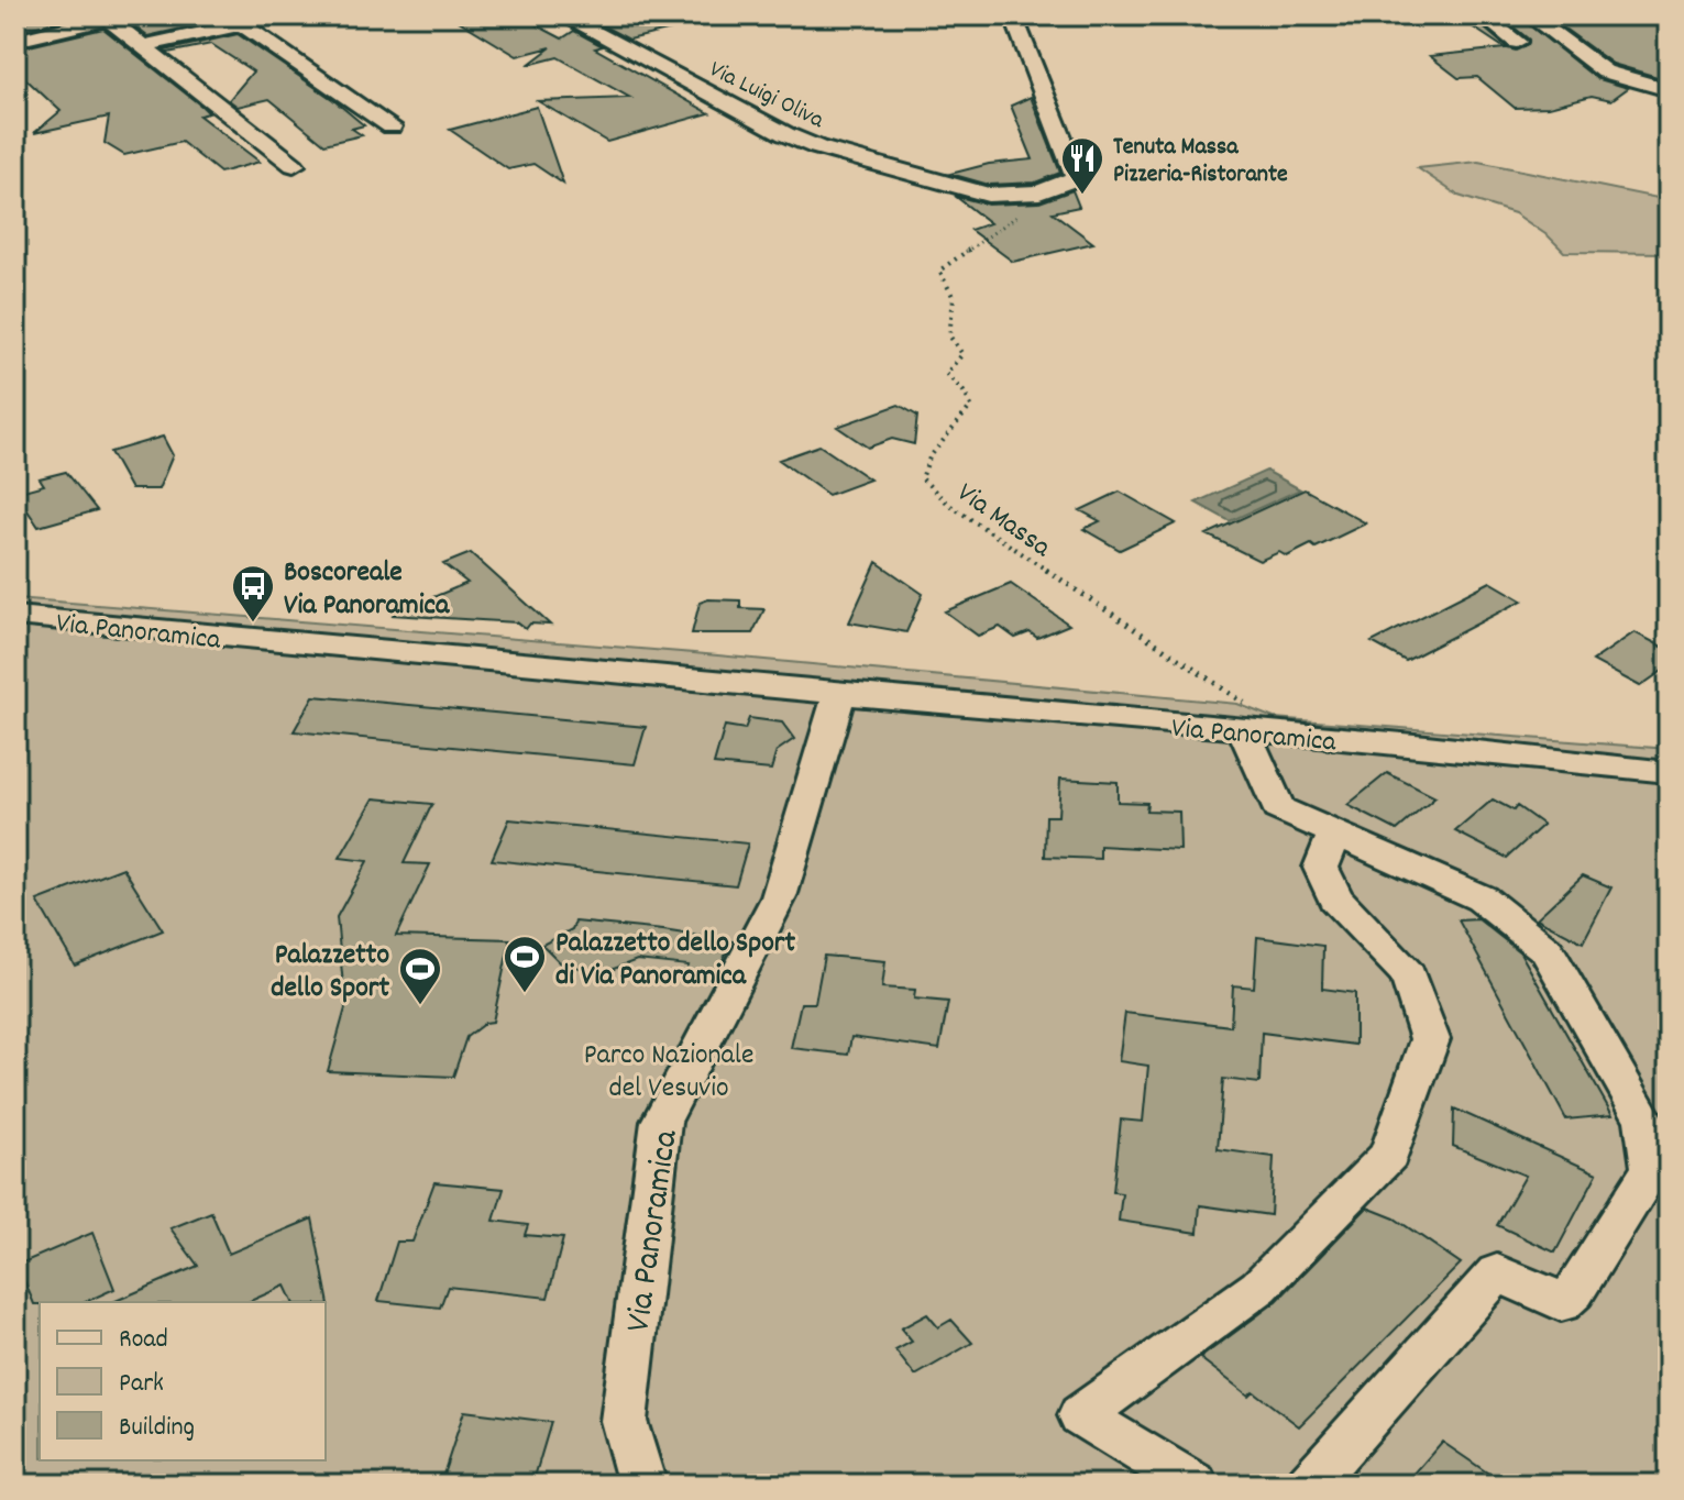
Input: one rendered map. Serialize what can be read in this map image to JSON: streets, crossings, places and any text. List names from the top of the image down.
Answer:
{
  "streets": {
    "street": ["Via Luigi Oliva", "Via Panoramica"],
    "path": ["Via Massa"]
  },
  "crossings": [
    ["Via Luigi Oliva", "Via Massa"],
    ["Via Massa", "Via Panoramica"]
  ],
  "parks": ["Parco Nazionale del Vesuvio"],
  "places": {
    "restaurant": ["Tenuta Massa Pizzeria-Ristorante"],
    "bus stop": ["Boscoreale Via Panoramica"],
    "sports": ["Palazzetto dello Sport di Via Panoramica", "Palazzetto dello Sport"]
  },
  "legend": ["Road", "Park", "Building"]
}
